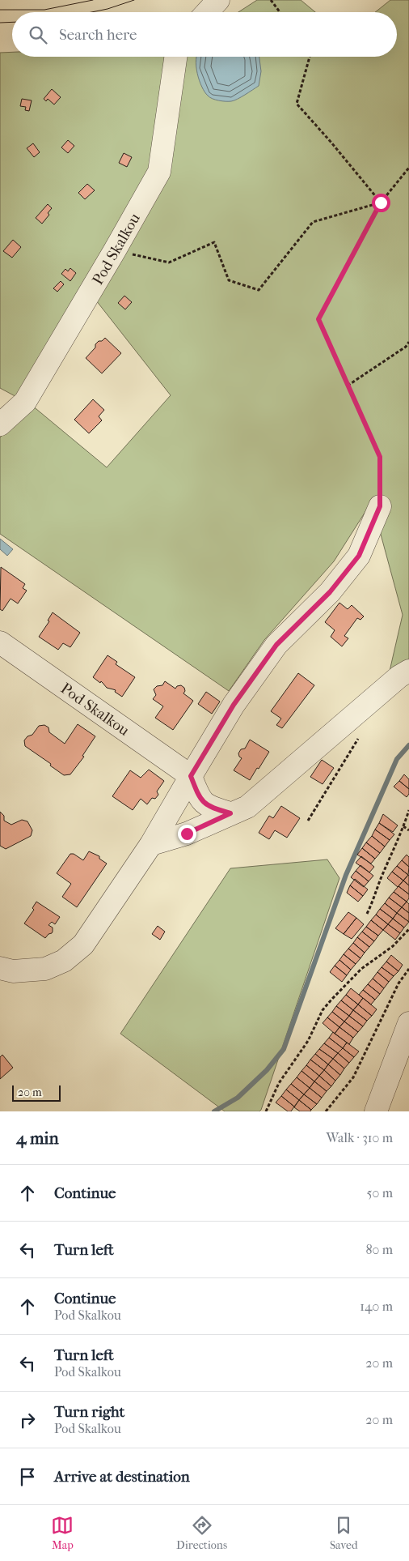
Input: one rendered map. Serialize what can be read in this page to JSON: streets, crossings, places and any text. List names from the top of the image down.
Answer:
{
  "streets": {
    "street": ["Pod Skalkou"]
  },
  "scale_bar": "20 m",
  "page": {
    "search": "Search here",
    "scale": "20 m",
    "heading": ["4 min", "Walk · 310 m"],
    "list": [
      ["Continue", "50 m"],
      ["Turn left", "80 m"],
      ["Continue", "Pod Skalkou", "140 m"],
      ["Turn left", "Pod Skalkou", "20 m"],
      ["Turn right", "Pod Skalkou", "20 m"],
      "Arrive at destination"
    ],
    "nav": ["Map", "Directions", "Saved"]
  }
}
